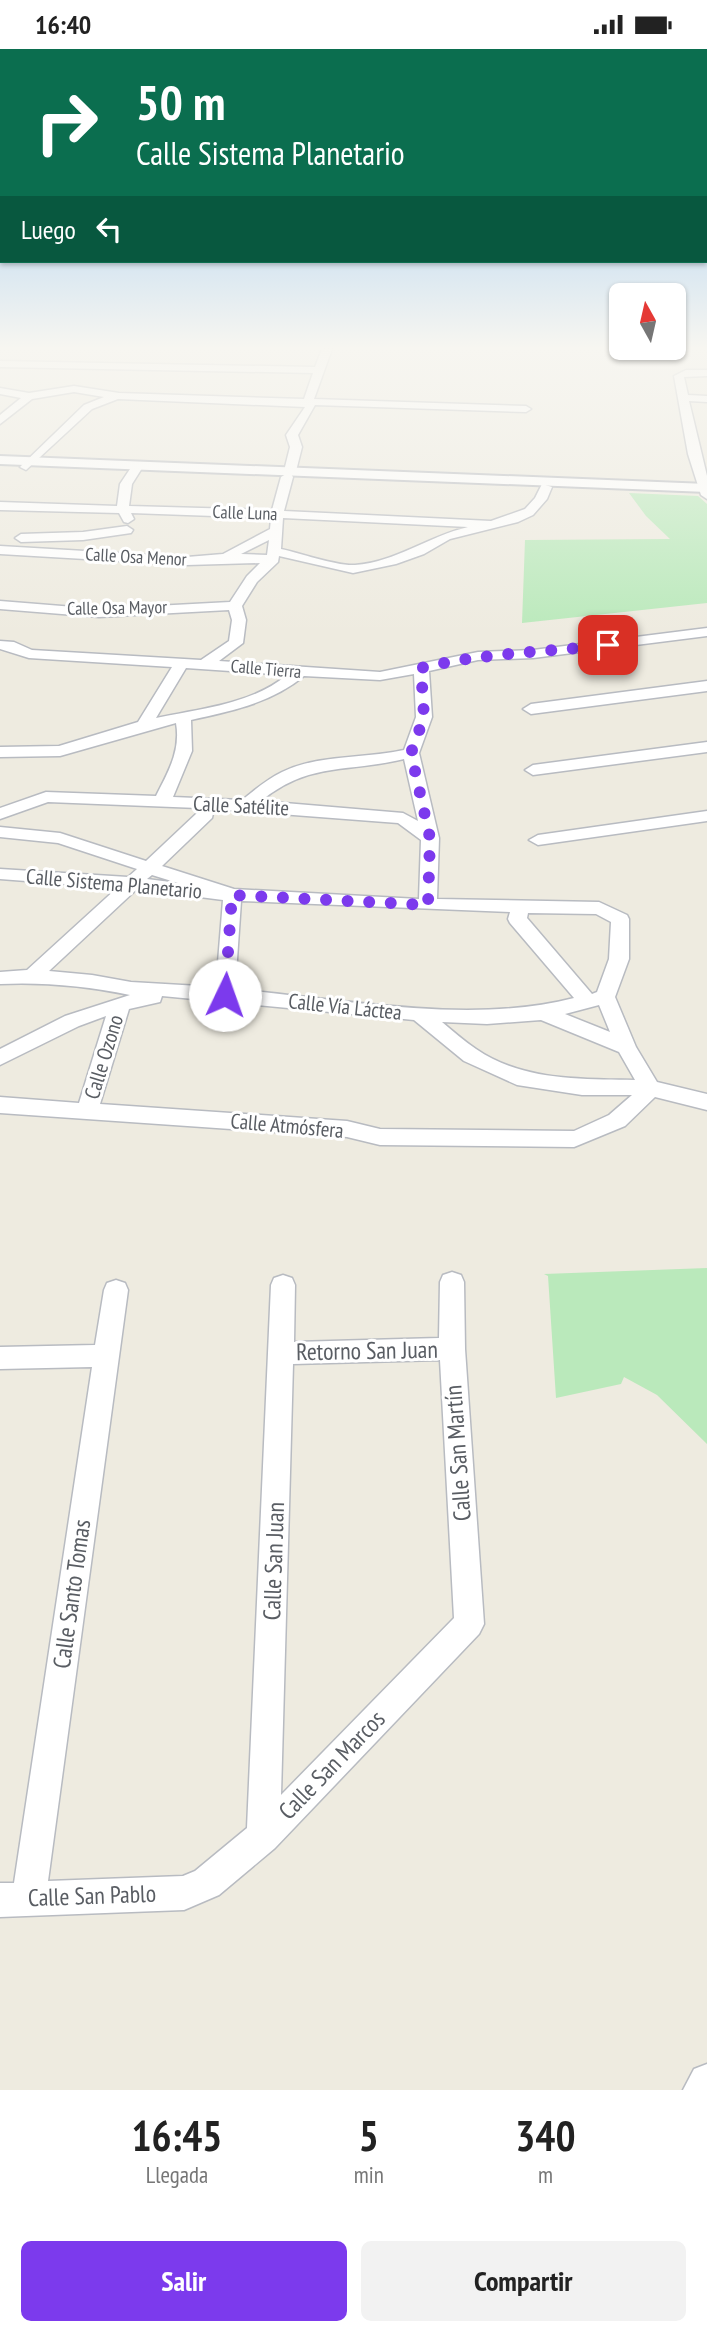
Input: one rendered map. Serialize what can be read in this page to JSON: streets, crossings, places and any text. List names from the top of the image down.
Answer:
{
  "streets": {
    "street": [
      "Calle Luna",
      "Calle Osa Menor",
      "Calle Osa Mayor",
      "Calle Tierra",
      "Calle Satélite",
      "Calle Sistema Planetario",
      "Calle Vía Láctea",
      "Calle Ozono",
      "Calle Atmósfera",
      "Retorno San Juan",
      "Calle San Martín",
      "Calle San Juan",
      "Calle Santo Tomas",
      "Calle San Marcos",
      "Calle San Pablo"
    ]
  },
  "crossings": [
    ["Calle Luna", "Calle Osa Menor"],
    ["Calle Sistema Planetario", "Calle Vía Láctea"],
    ["Calle Ozono", "Calle Atmósfera"],
    ["Retorno San Juan", "Calle San Martín"],
    ["Retorno San Juan", "Calle San Juan"],
    ["Calle San Martín", "Calle San Marcos"],
    ["Calle San Juan", "Calle San Marcos"],
    ["Calle Santo Tomas", "Calle San Pablo"],
    ["Calle San Marcos", "Calle San Pablo"]
  ],
  "north": "top",
  "page": {
    "status": "16:40",
    "turn": ["50 m", "Calle Sistema Planetario"],
    "then": "Luego",
    "eta": [
      "16:45",
      "Llegada",
      "5",
      "min",
      "340",
      "m"
    ],
    "buttons": ["Salir", "Compartir"]
  }
}
